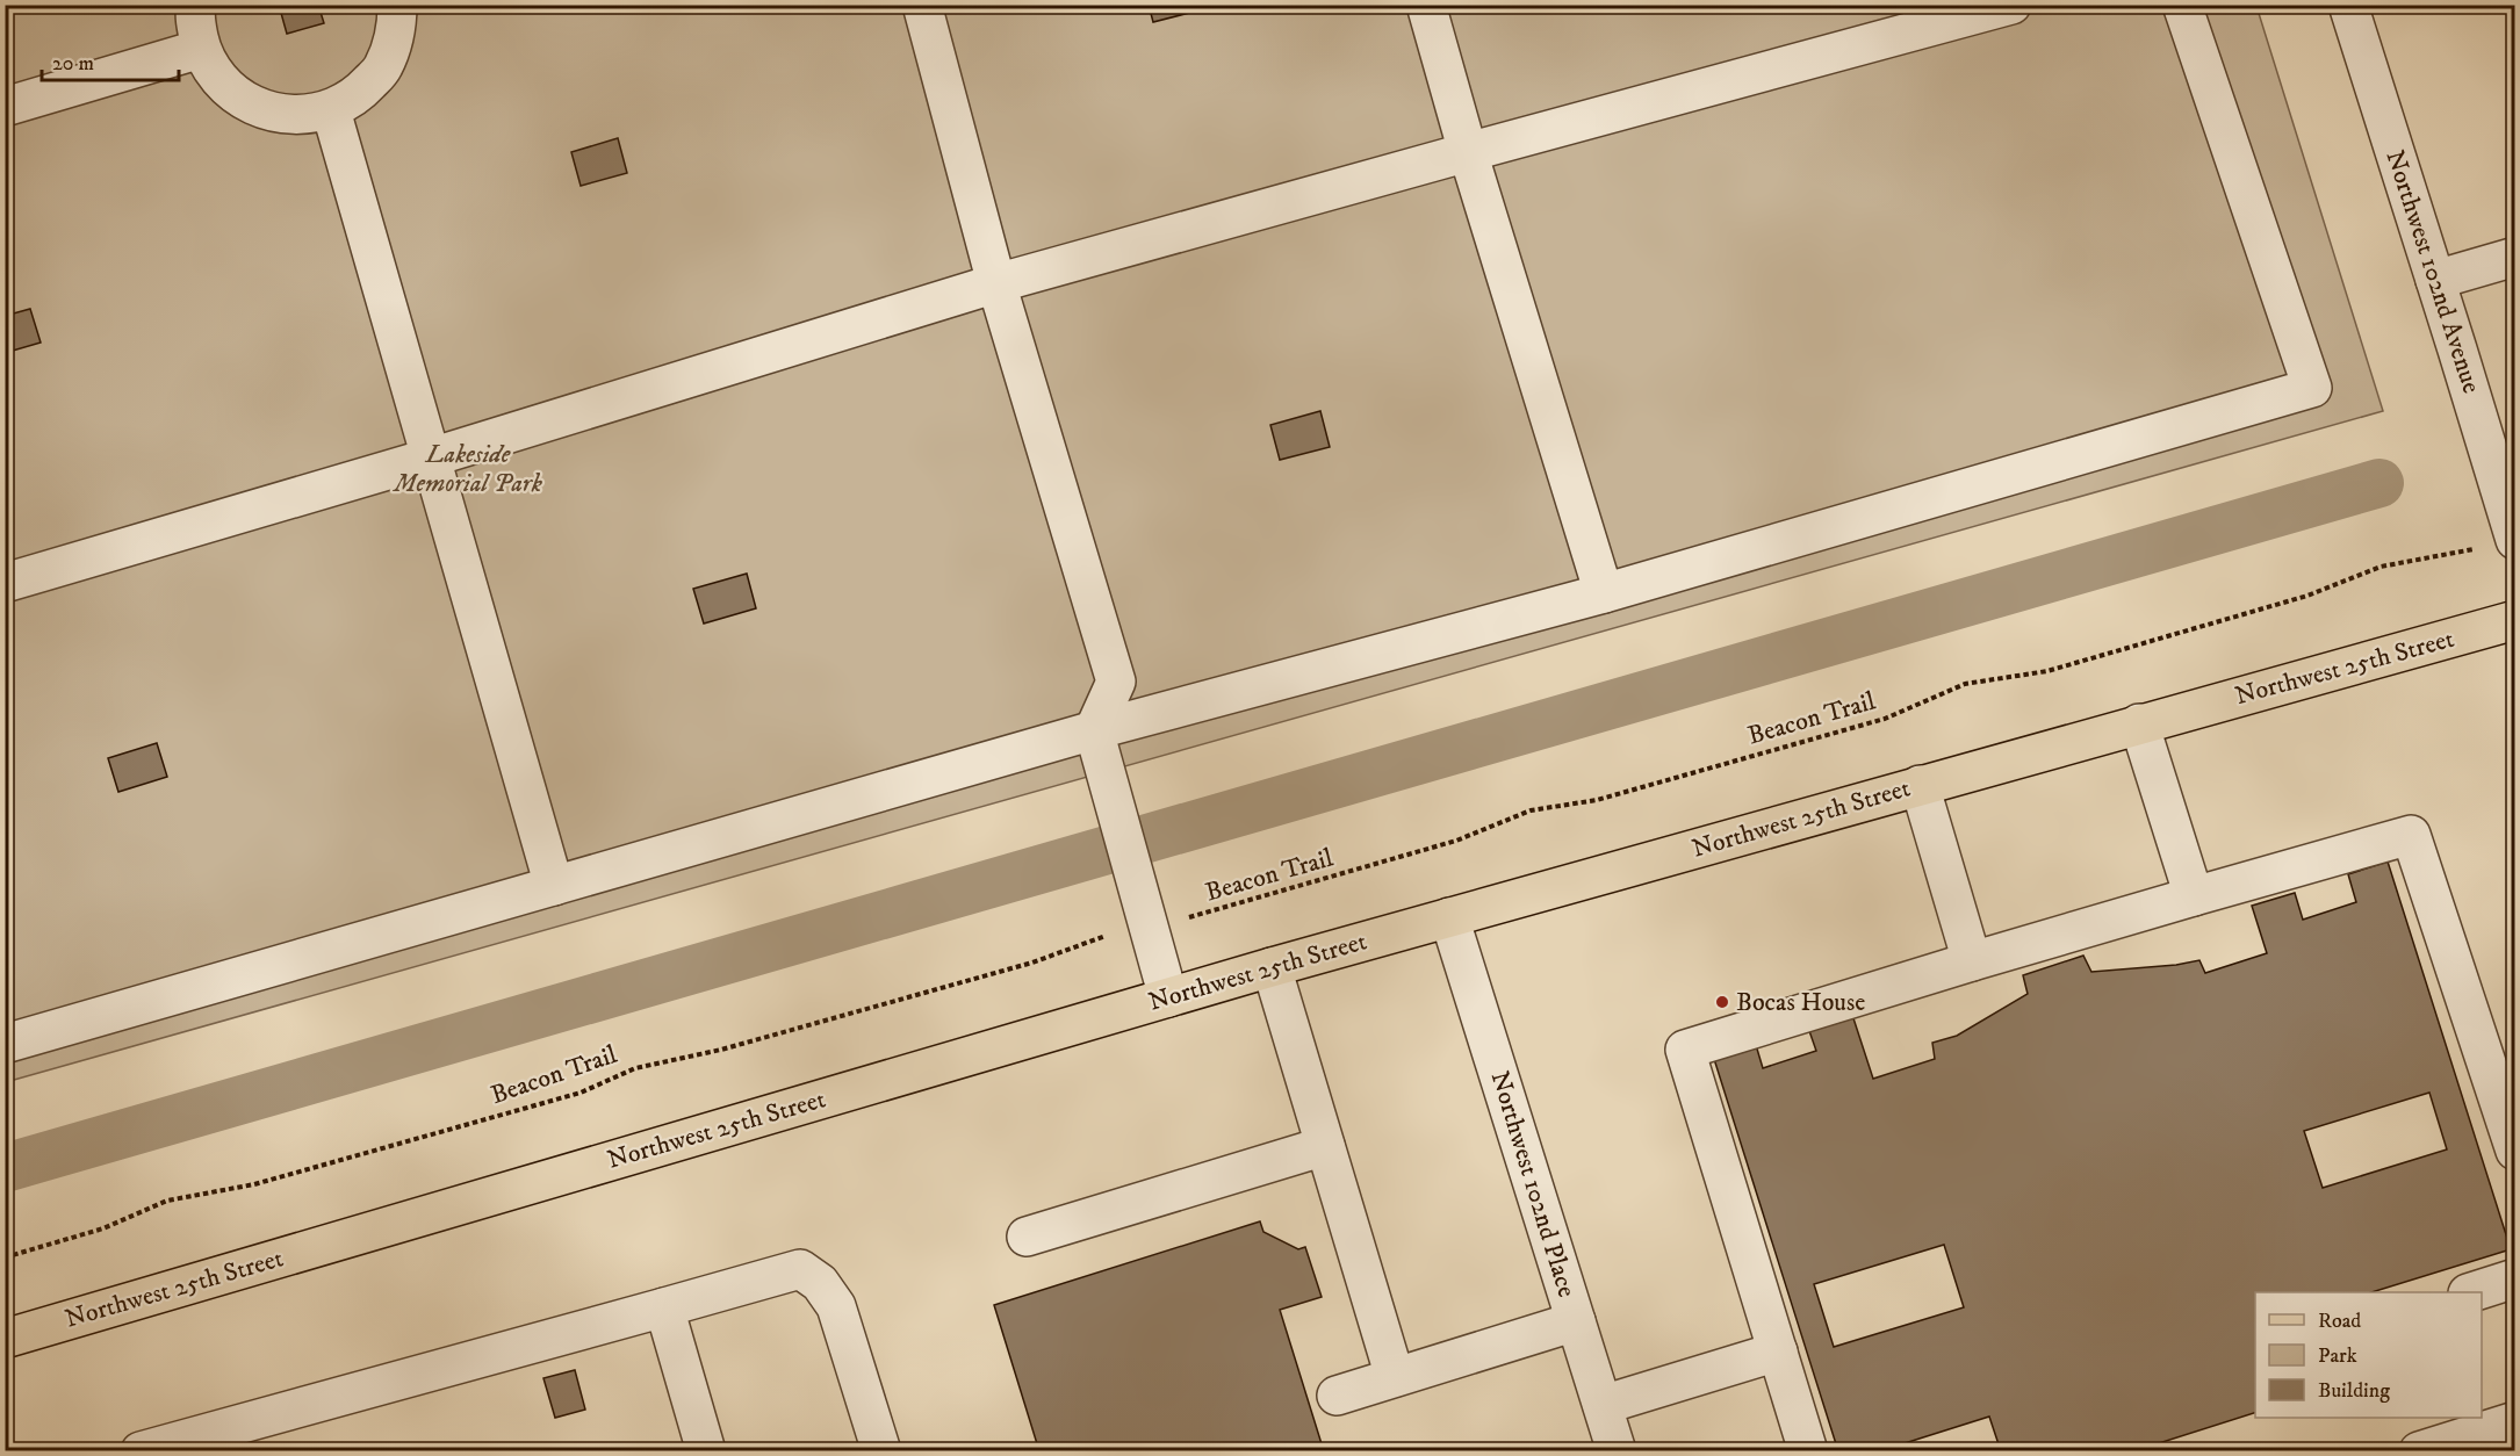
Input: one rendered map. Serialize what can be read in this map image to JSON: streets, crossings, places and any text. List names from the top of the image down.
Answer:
{
  "streets": {
    "main road": ["Northwest 25th Street"],
    "street": ["Northwest 102nd Avenue", "Northwest 102nd Place"],
    "path": ["Beacon Trail"]
  },
  "crossings": [
    ["Northwest 25th Street", "Northwest 102nd Place"]
  ],
  "parks": ["Lakeside Memorial Park"],
  "places": ["Bocas House"],
  "legend": ["Road", "Park", "Building"],
  "scale_bar": "20 m"
}
